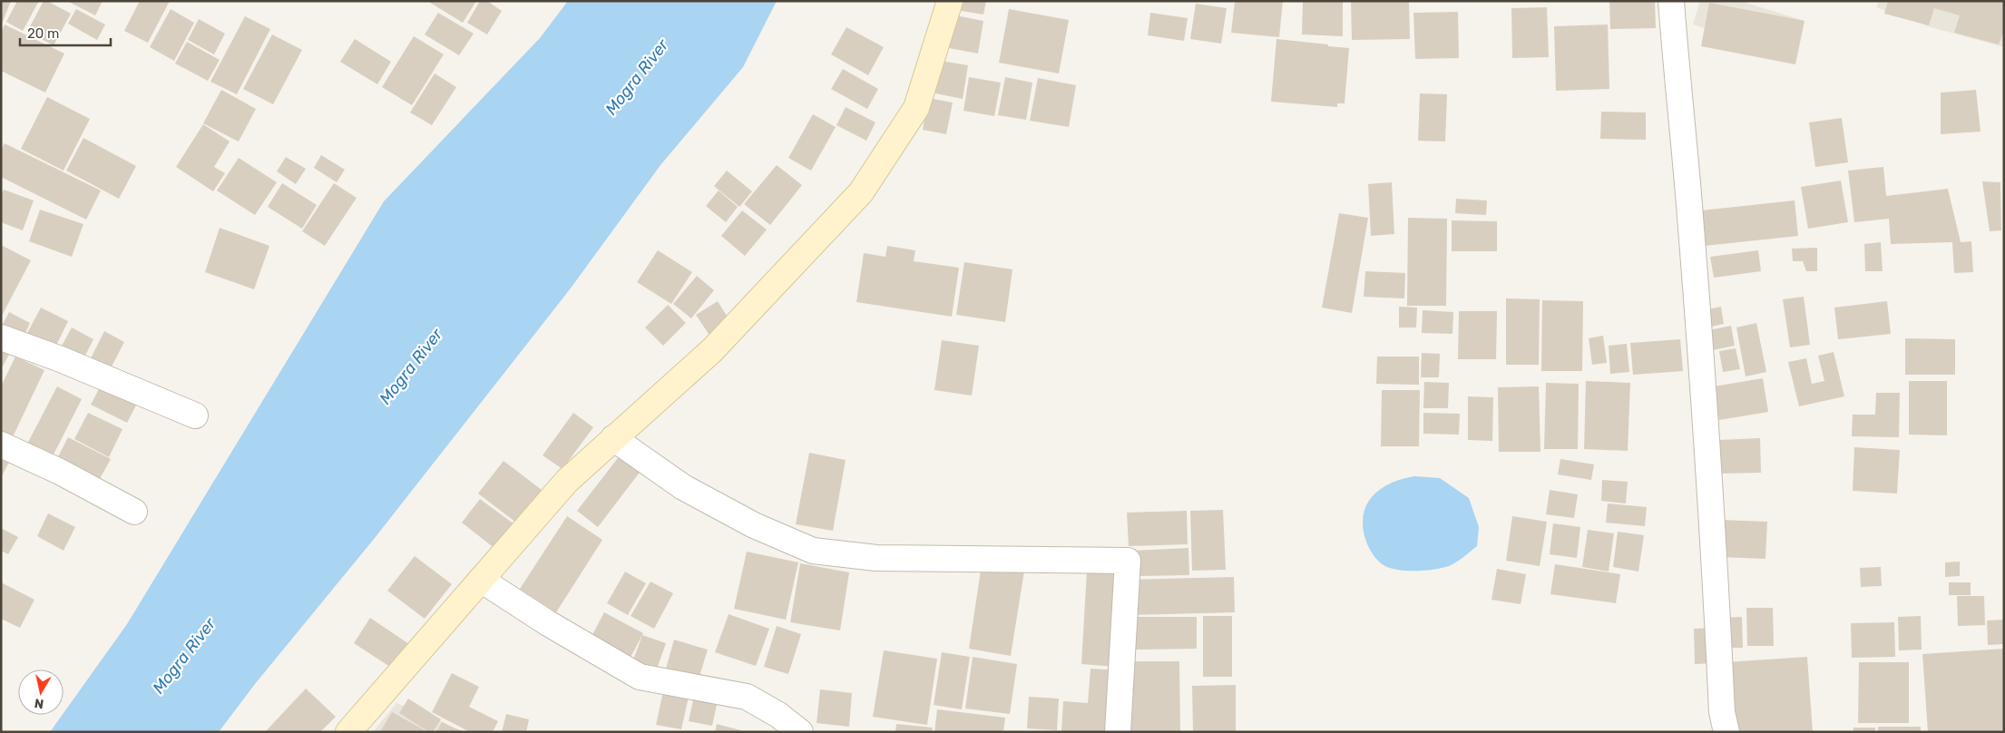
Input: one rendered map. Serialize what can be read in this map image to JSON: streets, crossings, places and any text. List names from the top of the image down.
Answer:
{
  "water": ["Mogra River"],
  "scale_bar": "20 m",
  "north": "bottom"
}
